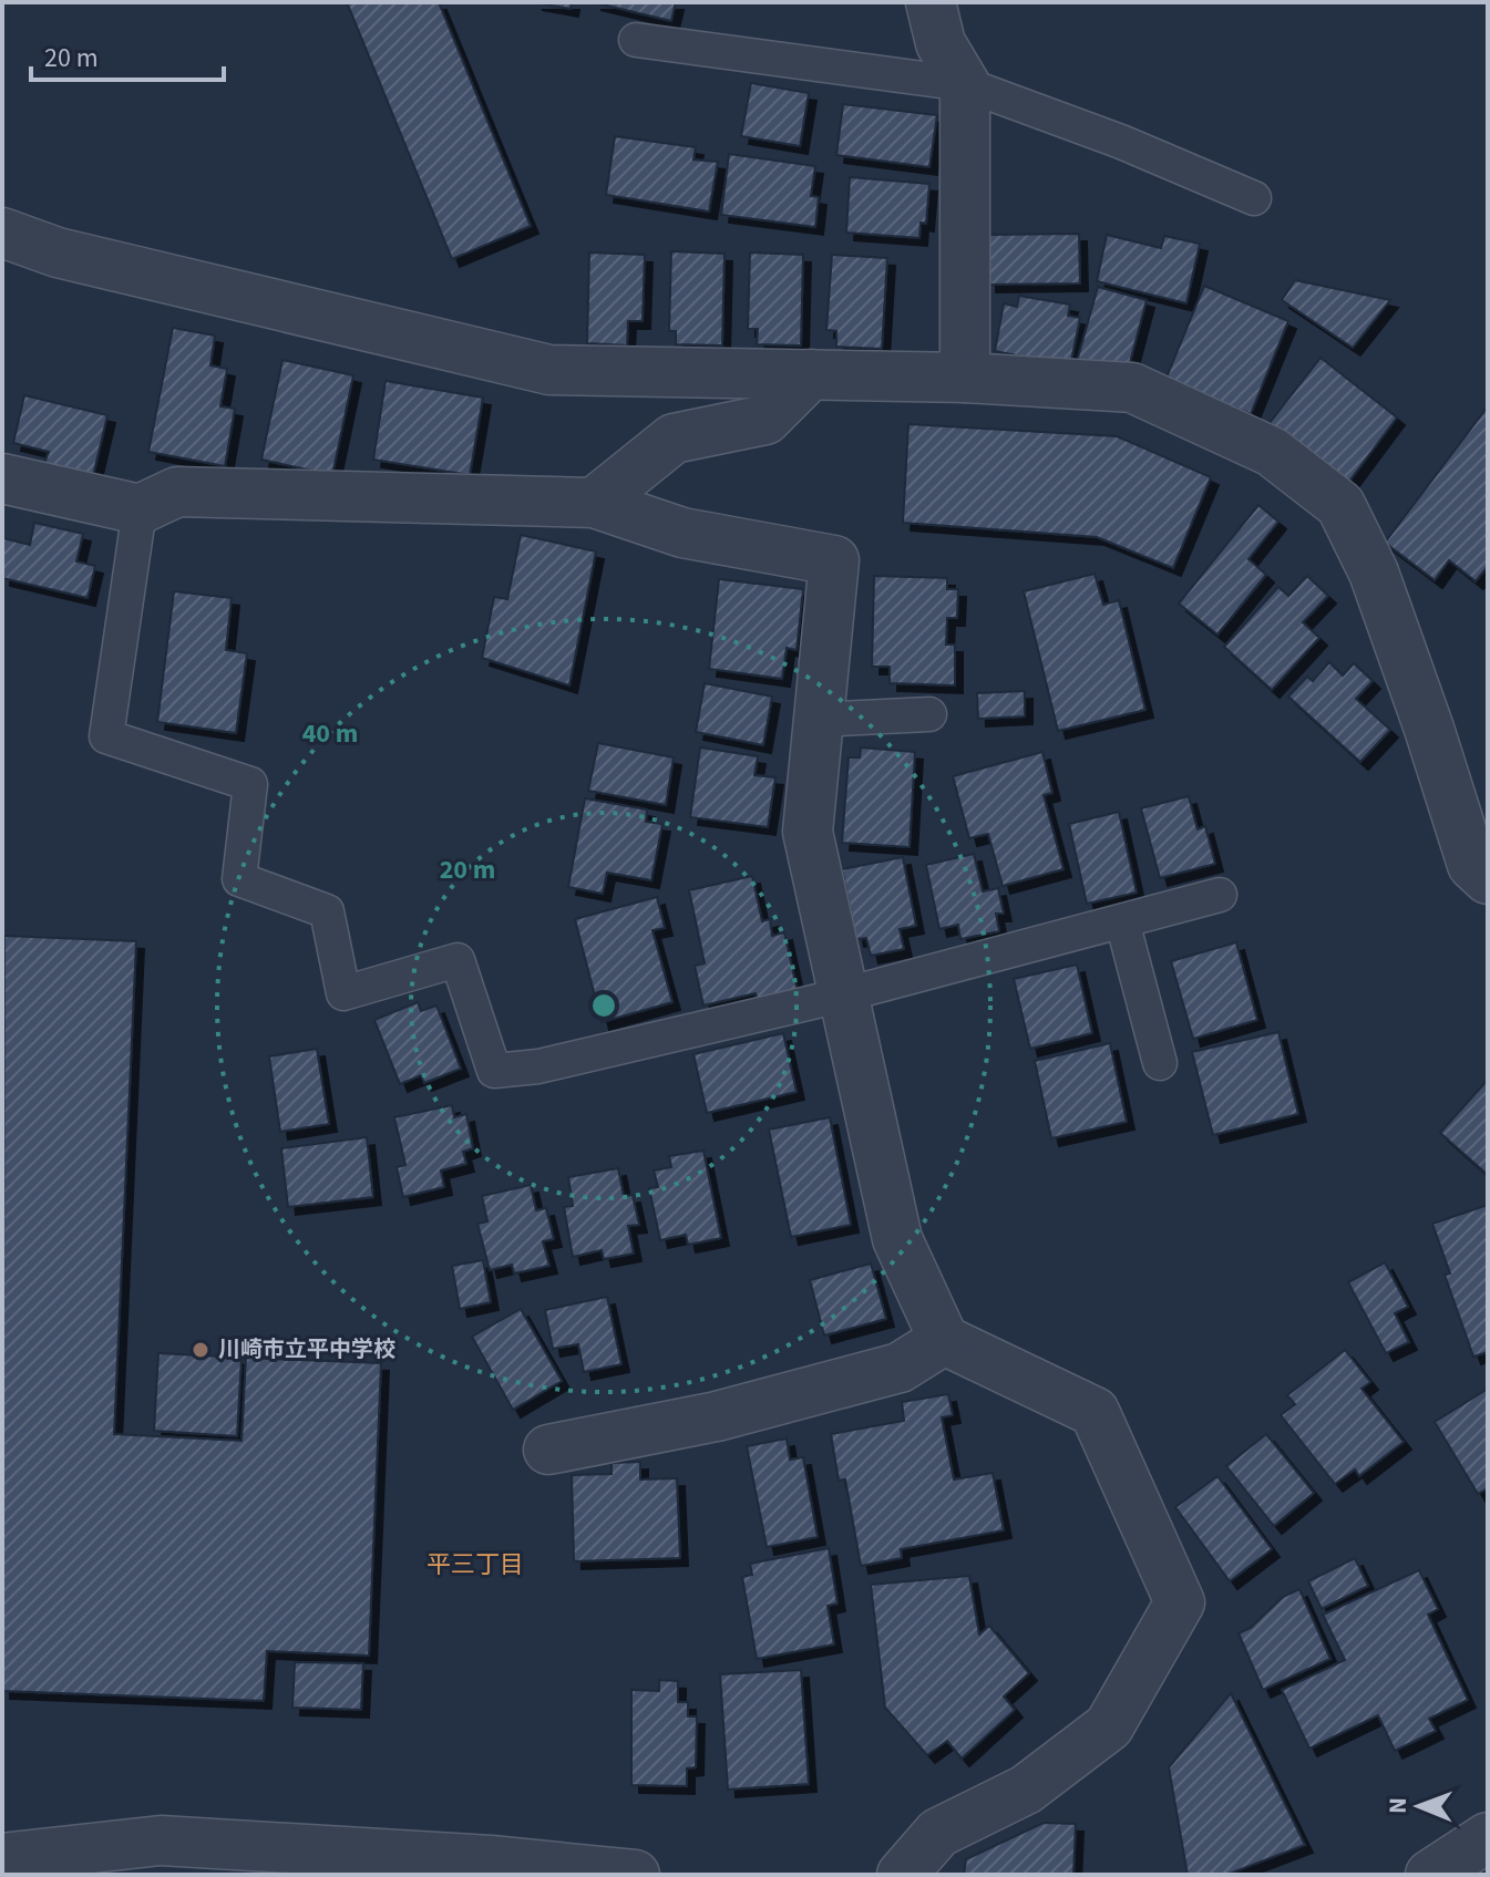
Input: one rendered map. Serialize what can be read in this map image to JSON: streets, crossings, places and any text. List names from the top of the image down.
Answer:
{
  "districts": ["平三丁目"],
  "places": ["川崎市立平中学校"],
  "scale_bar": "20 m",
  "north": "left",
  "rings": ["40 m", "20 m"]
}
